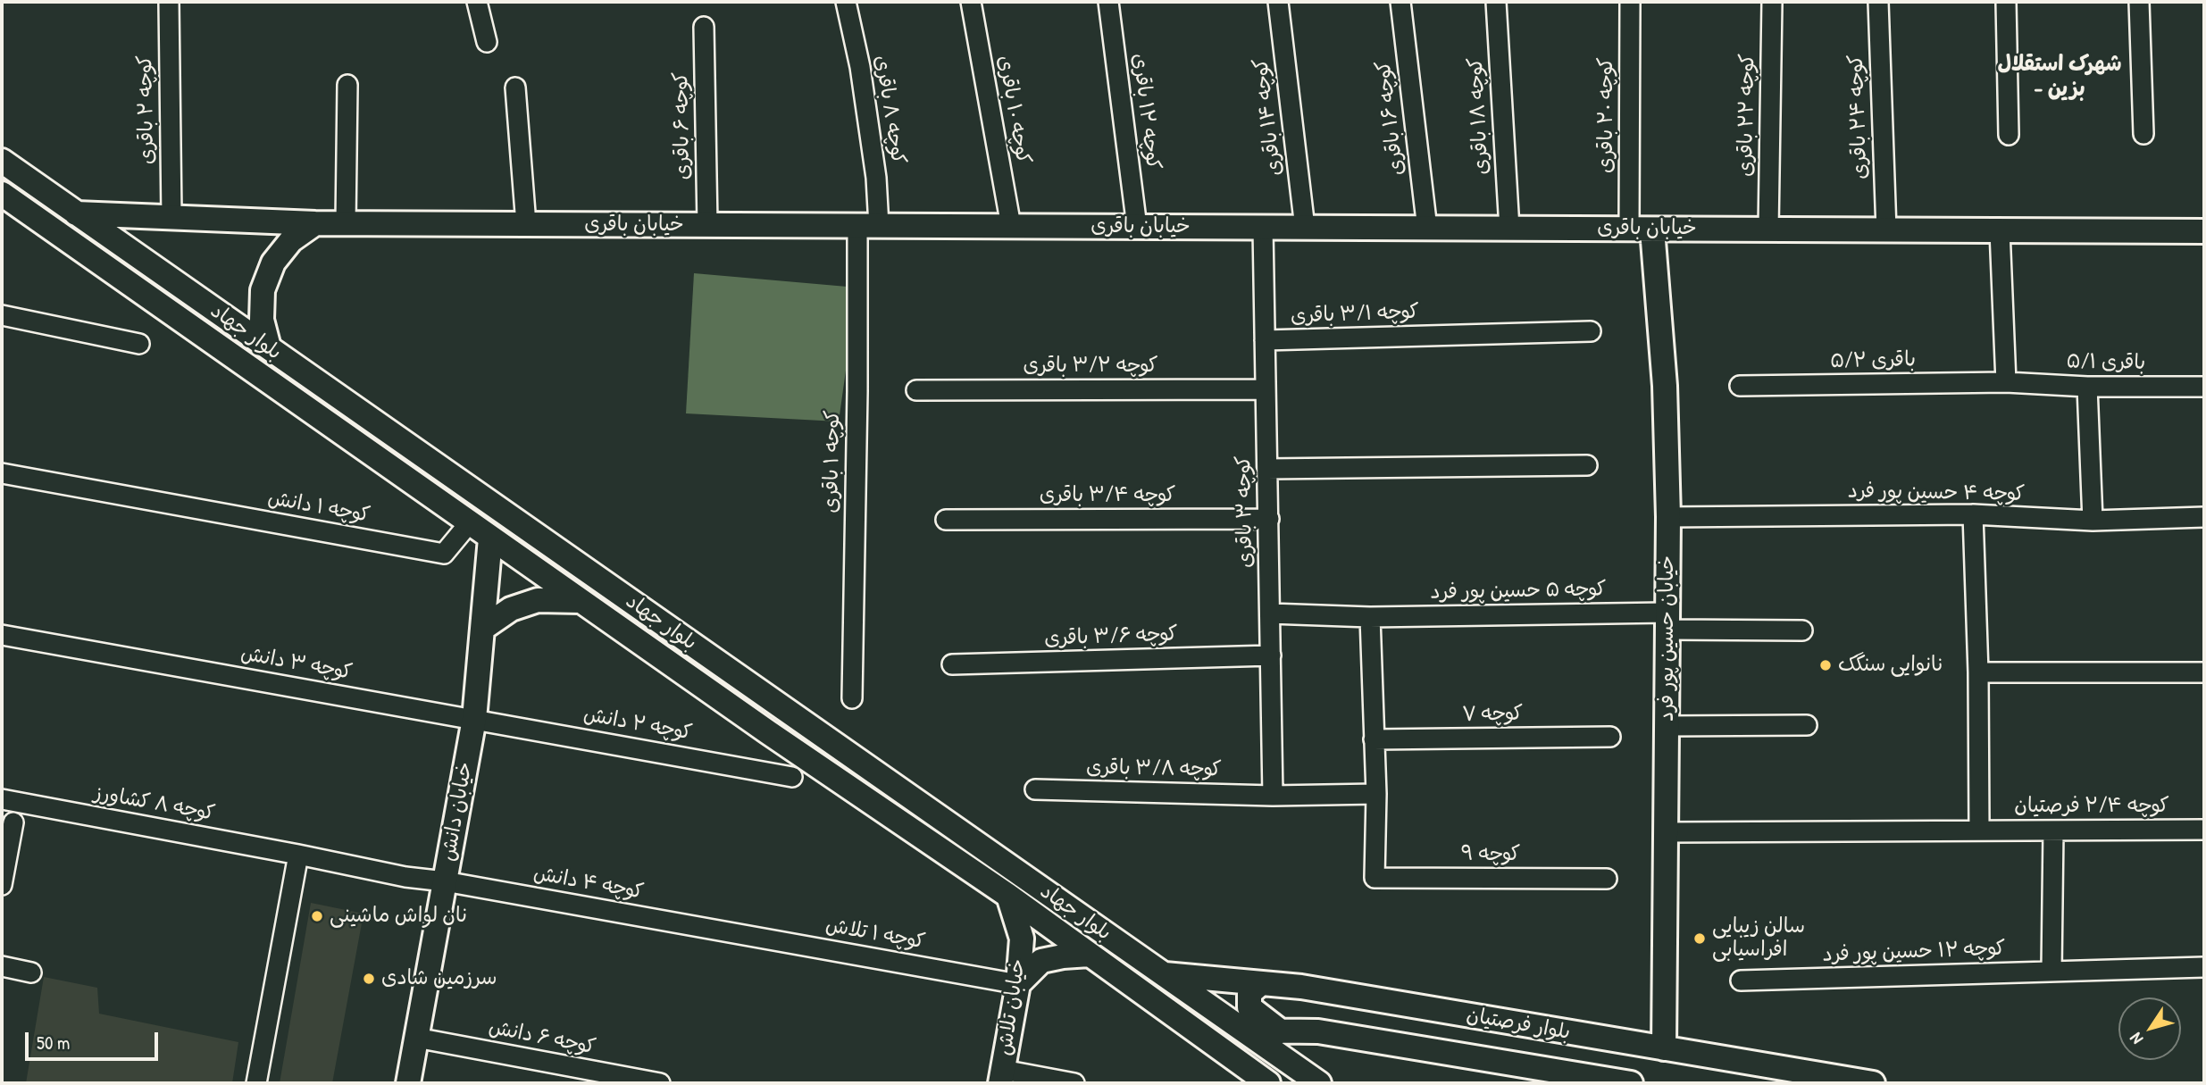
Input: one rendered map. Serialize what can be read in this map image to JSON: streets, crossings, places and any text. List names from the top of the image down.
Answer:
{
  "streets": {
    "street": [
      "کوچه ۲ باقری",
      "کوچه ۸ باقری",
      "کوچه ۱۰ باقری",
      "کوچه ۱۲ باقری",
      "کوچه ۲۰ باقری",
      "کوچه ۲۲ باقری",
      "کوچه ۱۸ باقری",
      "کوچه ۱۴ باقری",
      "کوچه ۲۴ باقری",
      "کوچه ۱۶ باقری",
      "کوچه ۶ باقری",
      "خیابان باقری",
      "کوچه ۳/۱ باقری",
      "بلوار جهاد",
      "باقری ۵/۲",
      "باقری ۵/۱",
      "کوچه ۳/۲ باقری",
      "کوچه ۱ باقری",
      "کوچه ۴ حسین پور فرد",
      "کوچه ۳/۴ باقری",
      "کوچه ۱ دانش",
      "کوچه ۳ باقری",
      "کوچه ۵ حسین پور فرد",
      "کوچه ۳/۶ باقری",
      "خیابان حسین پور فرد",
      "کوچه ۳ دانش",
      "کوچه ۷",
      "کوچه ۲ دانش",
      "کوچه ۳/۸ باقری",
      "کوچه ۸ کشاورز",
      "کوچه ۲/۴ فرصتیان",
      "خیابان دانش",
      "کوچه ۹",
      "کوچه ۴ دانش",
      "کوچه ۱ تلاش",
      "کوچه ۱۲ حسین پور فرد",
      "خیابان تلاش",
      "بلوار فرصتیان",
      "کوچه ۶ دانش"
    ]
  },
  "crossings": [
    ["کوچه ۲ باقری", "خیابان باقری"],
    ["کوچه ۸ باقری", "خیابان باقری"],
    ["کوچه ۸ باقری", "کوچه ۱ باقری"],
    ["کوچه ۱۰ باقری", "خیابان باقری"],
    ["کوچه ۱۲ باقری", "خیابان باقری"],
    ["کوچه ۲۰ باقری", "خیابان باقری"],
    ["کوچه ۲۰ باقری", "خیابان حسین پور فرد"],
    ["کوچه ۲۲ باقری", "خیابان باقری"],
    ["کوچه ۱۸ باقری", "خیابان باقری"],
    ["کوچه ۱۴ باقری", "خیابان باقری"],
    ["کوچه ۲۴ باقری", "خیابان باقری"],
    ["کوچه ۱۶ باقری", "خیابان باقری"],
    ["کوچه ۶ باقری", "خیابان باقری"],
    ["خیابان باقری", "بلوار جهاد"],
    ["خیابان باقری", "کوچه ۱ باقری"],
    ["خیابان باقری", "کوچه ۳ باقری"],
    ["خیابان باقری", "خیابان حسین پور فرد"],
    ["کوچه ۳/۱ باقری", "کوچه ۳ باقری"],
    ["بلوار جهاد", "کوچه ۱ دانش"],
    ["بلوار جهاد", "خیابان دانش"],
    ["بلوار جهاد", "خیابان تلاش"],
    ["بلوار جهاد", "بلوار فرصتیان"],
    ["باقری ۵/۲", "باقری ۵/۱"],
    ["کوچه ۳/۲ باقری", "کوچه ۳ باقری"],
    ["کوچه ۴ حسین پور فرد", "خیابان حسین پور فرد"],
    ["کوچه ۳/۴ باقری", "کوچه ۳ باقری"],
    ["کوچه ۳ باقری", "کوچه ۵ حسین پور فرد"],
    ["کوچه ۳ باقری", "کوچه ۳/۶ باقری"],
    ["کوچه ۳ باقری", "کوچه ۳/۸ باقری"],
    ["کوچه ۵ حسین پور فرد", "خیابان حسین پور فرد"],
    ["خیابان حسین پور فرد", "کوچه ۲/۴ فرصتیان"],
    ["خیابان حسین پور فرد", "بلوار فرصتیان"],
    ["کوچه ۳ دانش", "کوچه ۲ دانش"],
    ["کوچه ۳ دانش", "خیابان دانش"],
    ["کوچه ۲ دانش", "خیابان دانش"],
    ["کوچه ۳/۸ باقری", "کوچه ۹"],
    ["کوچه ۸ کشاورز", "خیابان دانش"],
    ["کوچه ۸ کشاورز", "کوچه ۴ دانش"],
    ["خیابان دانش", "کوچه ۴ دانش"],
    ["خیابان دانش", "کوچه ۶ دانش"],
    ["کوچه ۴ دانش", "کوچه ۱ تلاش"],
    ["کوچه ۱ تلاش", "خیابان تلاش"]
  ],
  "districts": ["شهرک استقلال - بزین"],
  "places": [
    "نانوایی سنگک",
    "نان لواش ماشينى",
    "سالن زیبایی افراسیابی",
    "سرزمین شادی"
  ],
  "scale_bar": "50 m",
  "north": "bottom left"
}
